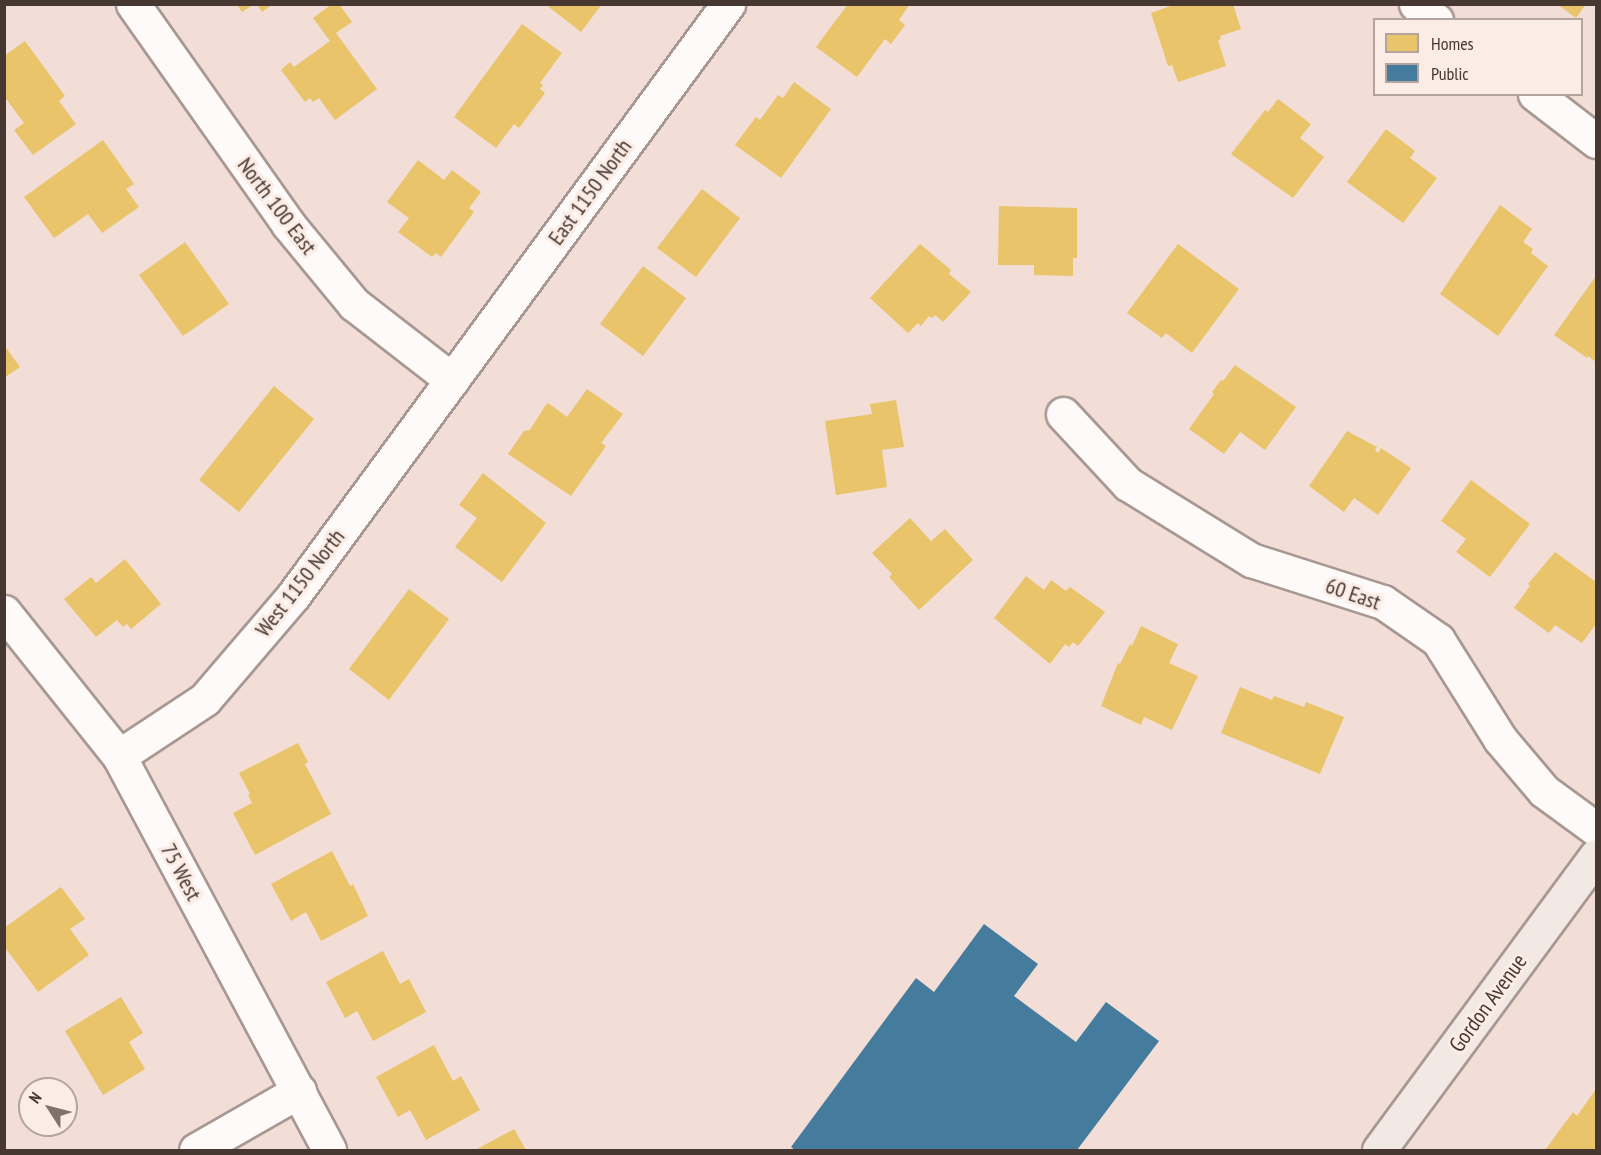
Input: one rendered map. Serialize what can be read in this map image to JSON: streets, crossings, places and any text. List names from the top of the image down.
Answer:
{
  "streets": {
    "main road": ["Gordon Avenue"],
    "street": [
      "East 1150 North",
      "North 100 East",
      "West 1150 North",
      "60 East",
      "75 West"
    ]
  },
  "crossings": [
    ["East 1150 North", "North 100 East"],
    ["East 1150 North", "West 1150 North"],
    ["North 100 East", "West 1150 North"],
    ["West 1150 North", "75 West"]
  ],
  "legend": ["Homes", "Public"],
  "north": "top left"
}
